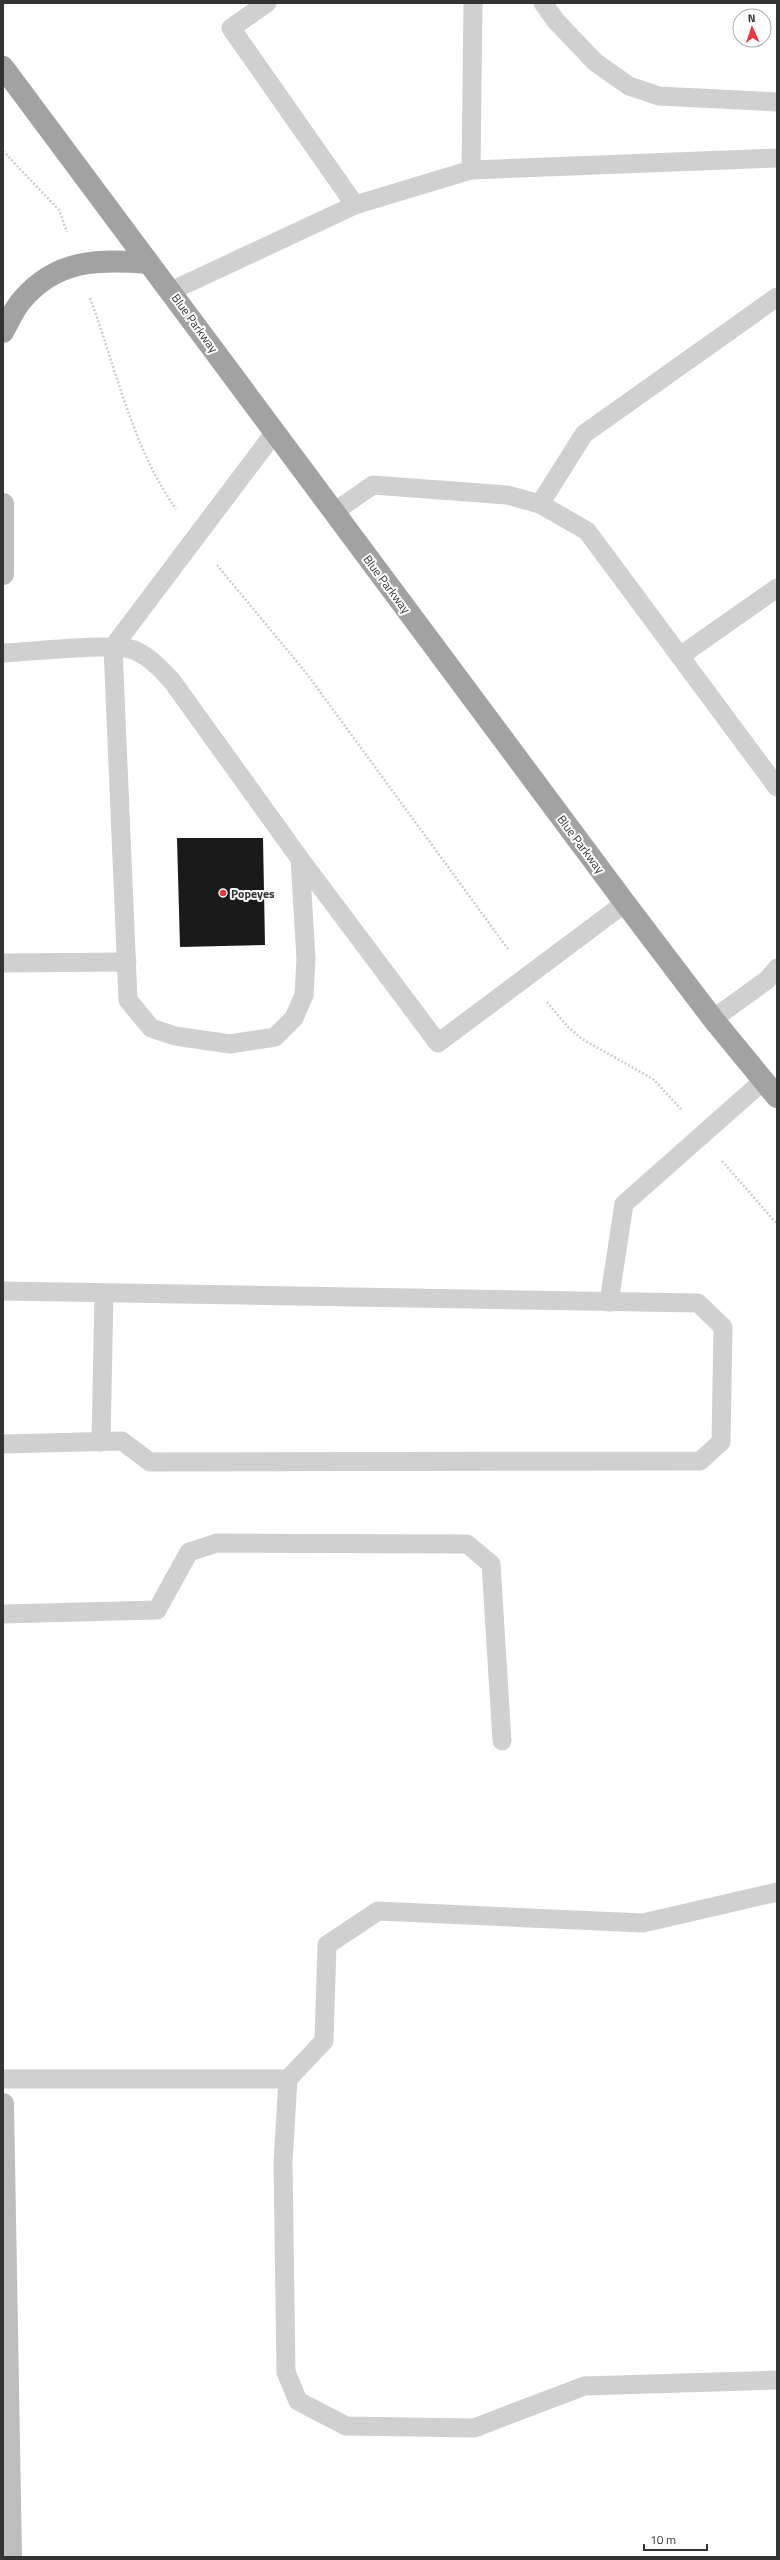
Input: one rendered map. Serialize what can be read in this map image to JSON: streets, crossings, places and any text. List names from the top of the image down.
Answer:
{
  "streets": {
    "highway": ["Blue Parkway"]
  },
  "places": ["Popeyes"],
  "scale_bar": "10 m",
  "north": "top"
}
